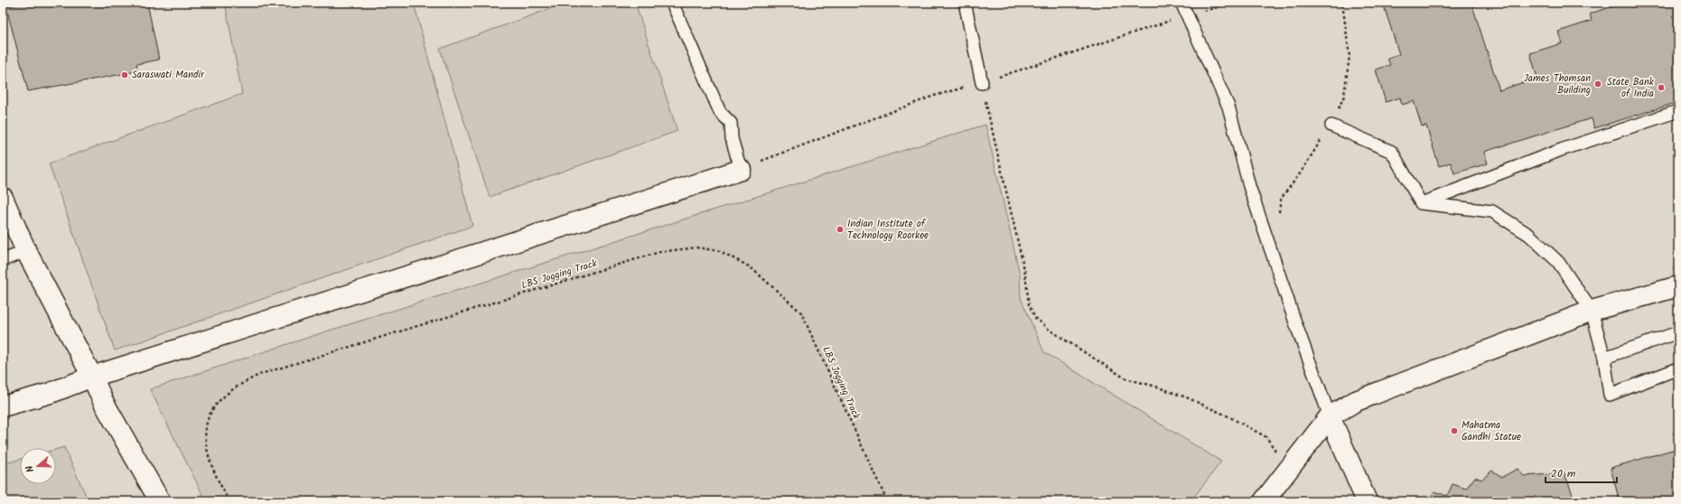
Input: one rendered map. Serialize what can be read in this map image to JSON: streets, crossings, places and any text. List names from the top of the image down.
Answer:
{
  "streets": {
    "path": ["LBS Jogging Track"]
  },
  "places": [
    "Saraswati Mandir",
    "James Thomsan Building",
    "State Bank of India",
    "Indian Institute of Technology Roorkee",
    "Mahatma Gandhi Statue"
  ],
  "scale_bar": "20 m",
  "north": "left"
}
